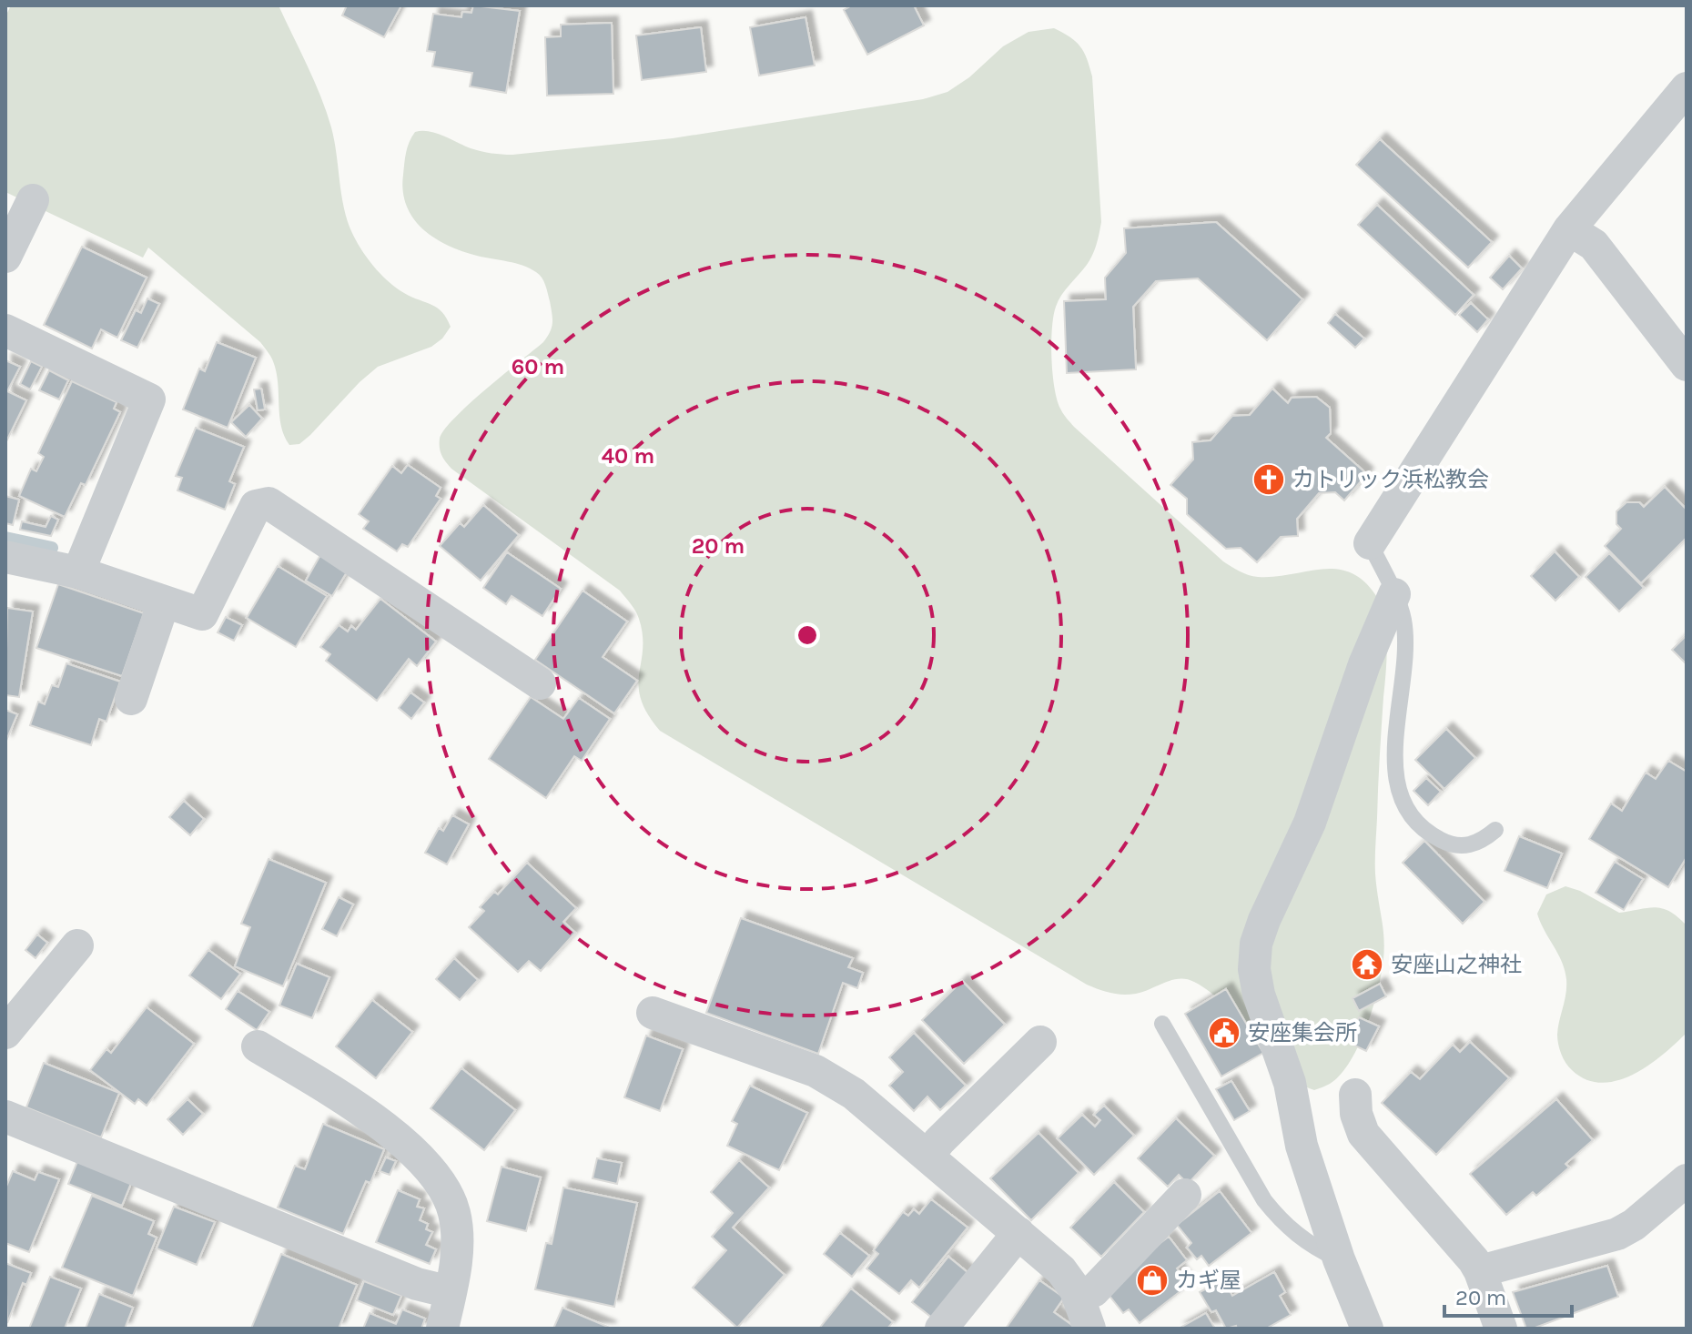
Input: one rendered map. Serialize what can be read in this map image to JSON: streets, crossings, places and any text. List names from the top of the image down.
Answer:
{
  "places": {
    "church": ["カトリック浜松教会"],
    "temple": ["安座山之神社"],
    "public building": ["安座集会所"],
    "shop": ["カギ屋"]
  },
  "scale_bar": "20 m",
  "rings": ["60 m", "40 m", "20 m"]
}
